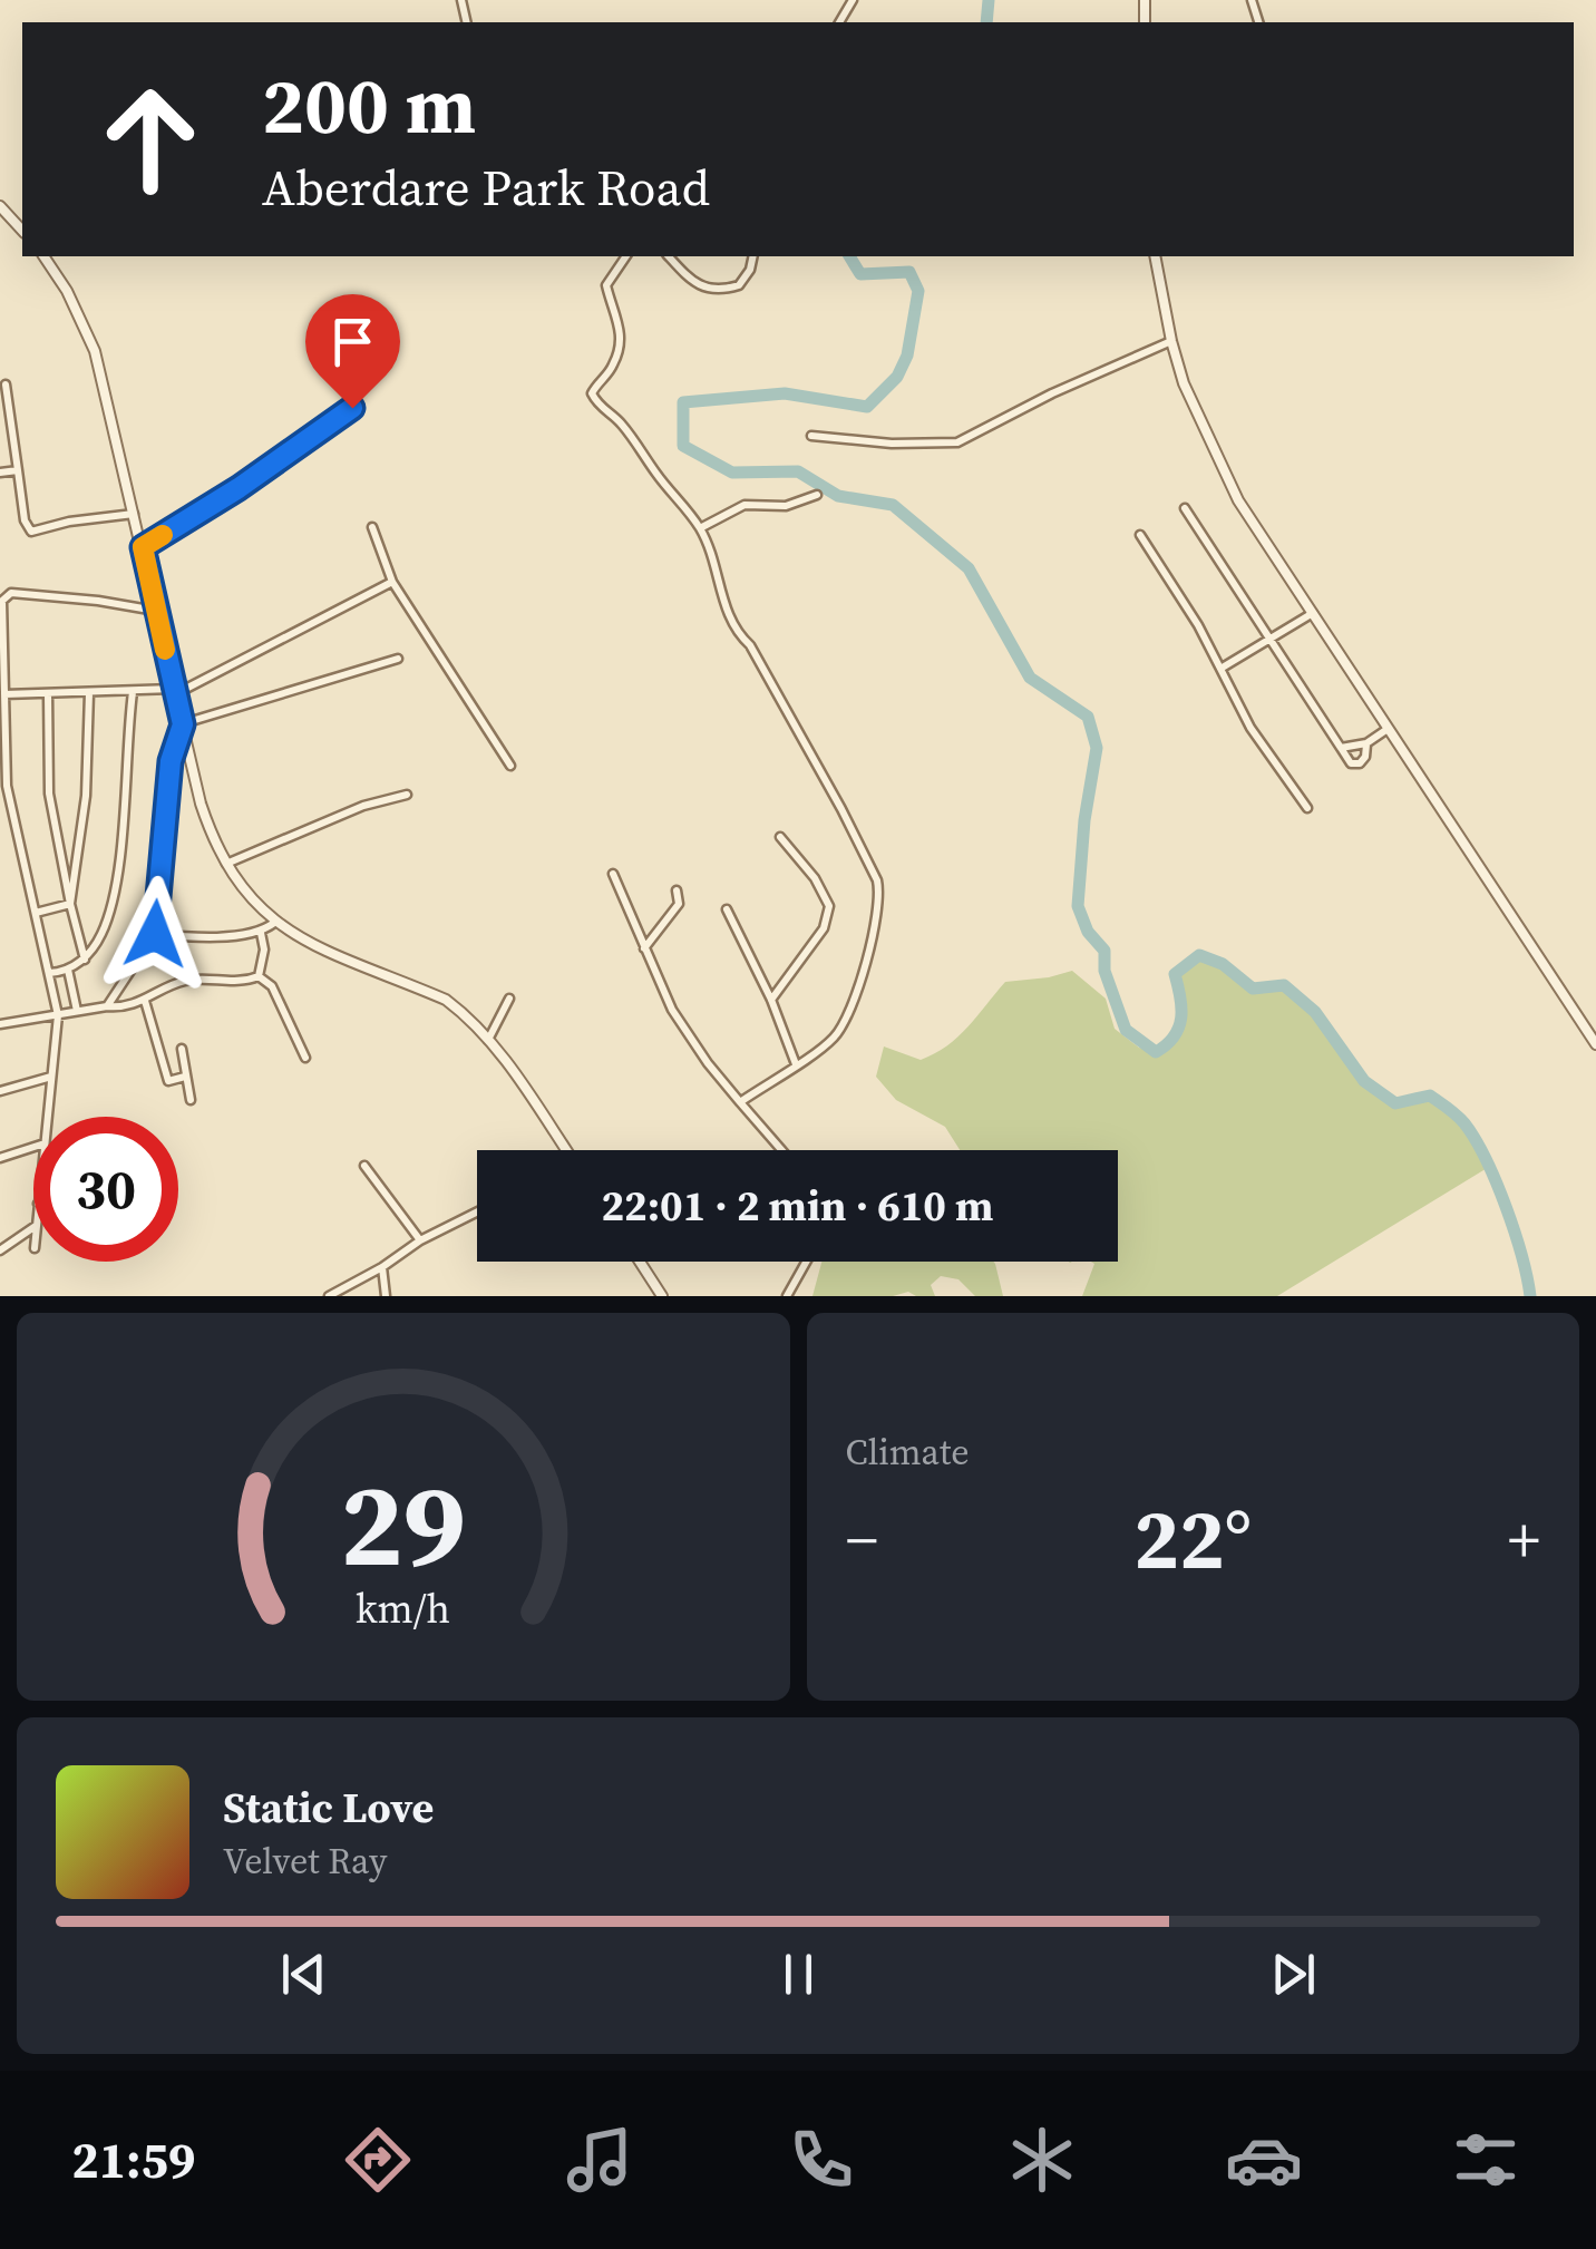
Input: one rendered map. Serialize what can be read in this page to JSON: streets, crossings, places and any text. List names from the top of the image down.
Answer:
{
  "page": {
    "turn": ["200 m", "Aberdare Park Road"],
    "limit": "30",
    "trip": "22:01 · 2 min · 610 m",
    "tile": "Climate",
    "heat": ["−", "22°", "+"],
    "song": ["Static Love", "Velvet Ray"],
    "tabs": "21:59",
    "gauge": ["29", "km/h"]
  }
}
